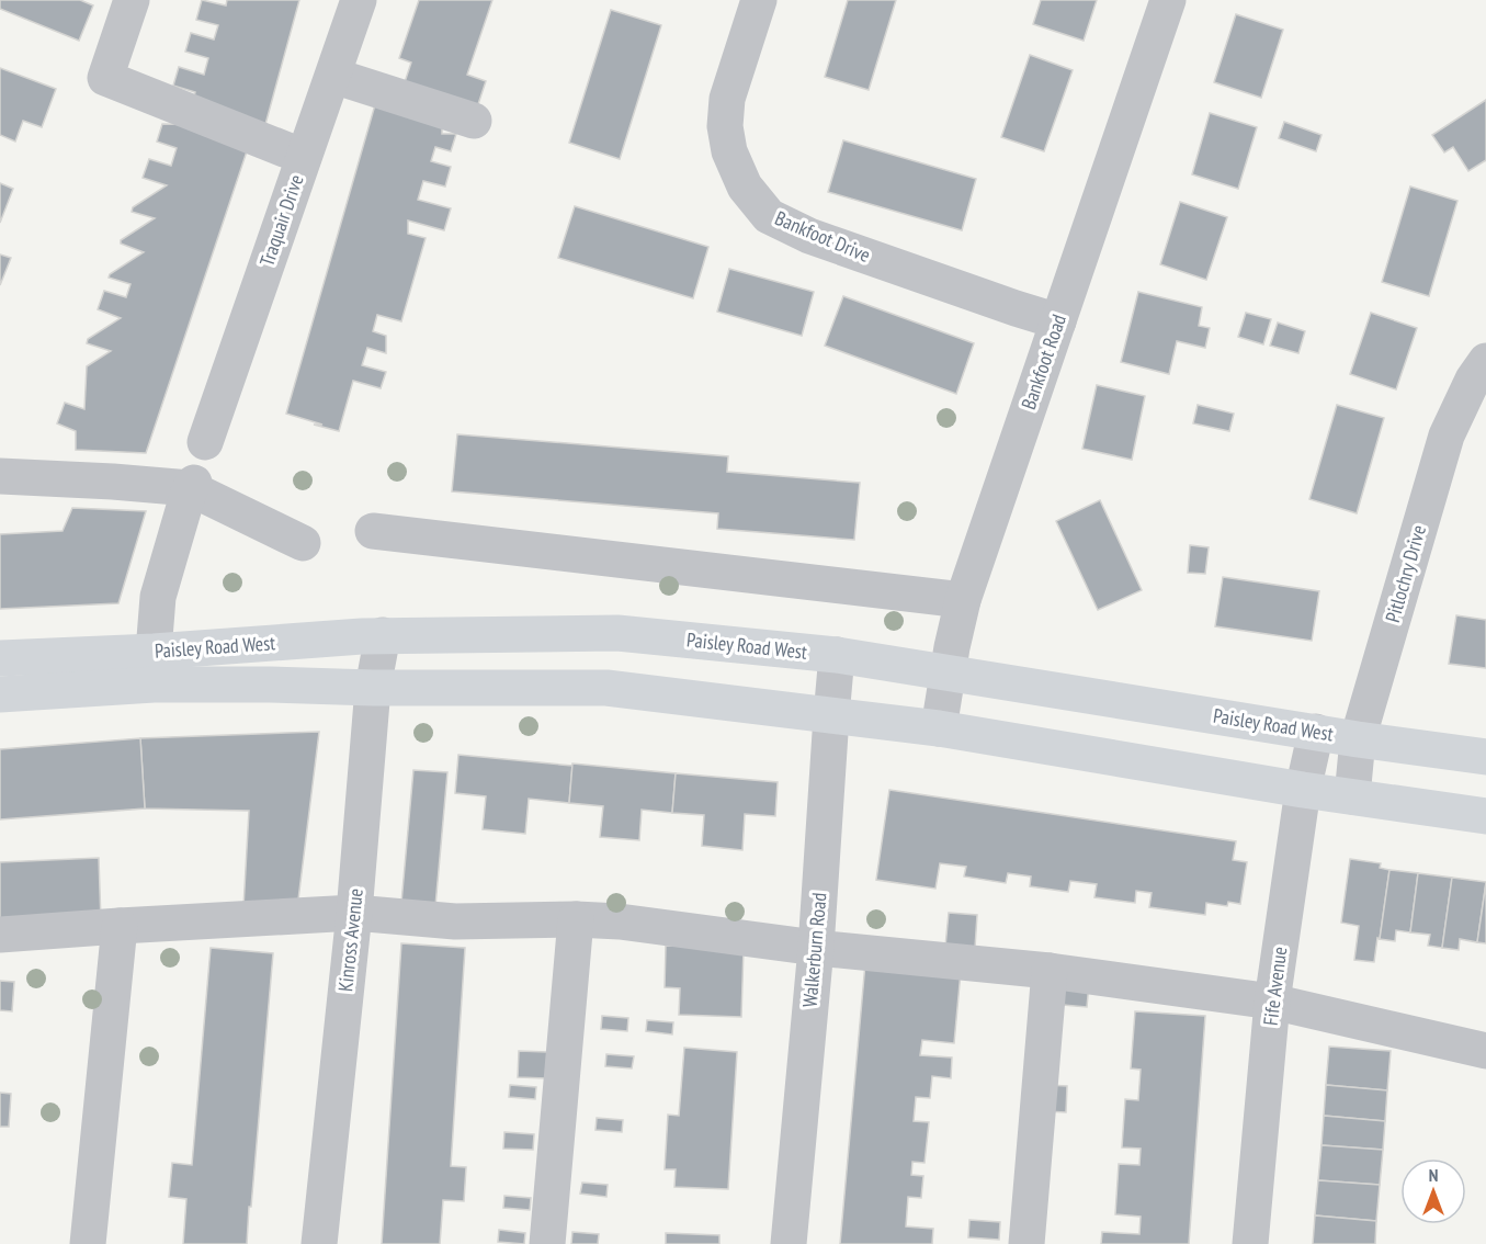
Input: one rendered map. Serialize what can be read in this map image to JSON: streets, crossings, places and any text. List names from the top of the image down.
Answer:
{
  "streets": {
    "main road": ["Paisley Road West"],
    "street": [
      "Traquair Drive",
      "Bankfoot Drive",
      "Bankfoot Road",
      "Pitlochry Drive",
      "Kinross Avenue",
      "Walkerburn Road",
      "Fife Avenue"
    ]
  },
  "crossings": [
    ["Bankfoot Drive", "Bankfoot Road"],
    ["Bankfoot Road", "Paisley Road West"],
    ["Pitlochry Drive", "Paisley Road West"],
    ["Paisley Road West", "Kinross Avenue"],
    ["Paisley Road West", "Walkerburn Road"],
    ["Paisley Road West", "Fife Avenue"]
  ],
  "north": "top"
}
